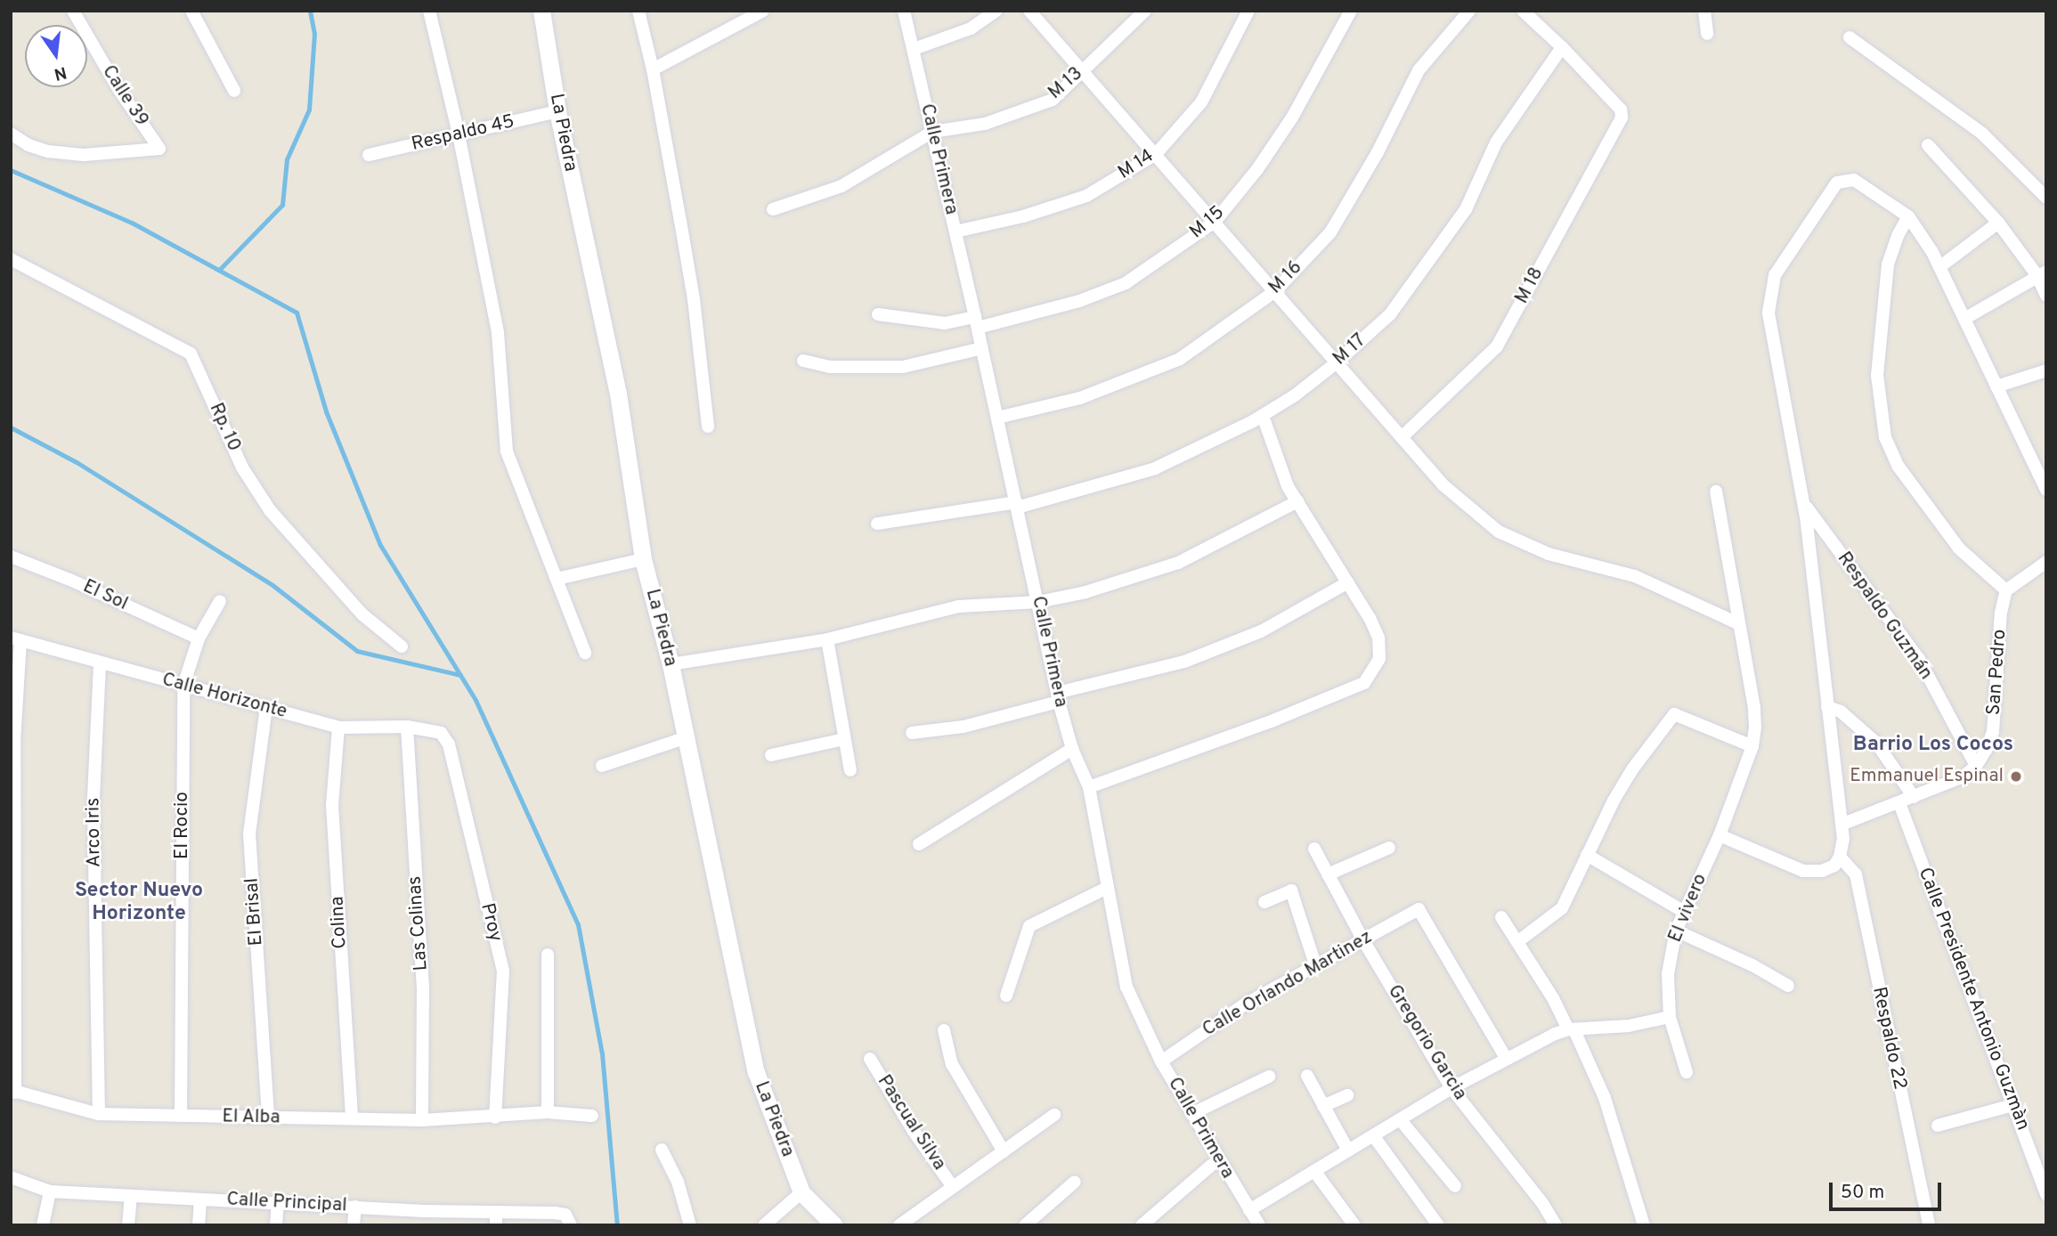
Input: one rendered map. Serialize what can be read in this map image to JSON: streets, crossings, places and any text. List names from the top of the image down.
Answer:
{
  "streets": {
    "street": [
      "M 13",
      "Calle 39",
      "La Piedra",
      "Respaldo 45",
      "Calle Primera",
      "M 14",
      "M 15",
      "M 16",
      "M 18",
      "M 17",
      "Rp. 10",
      "El Sol",
      "Respaldo Guzmán",
      "San Pedro",
      "Calle Horizonte",
      "El Rocio",
      "Arco Iris",
      "El vivero",
      "El Brisal",
      "Colina",
      "Proy",
      "Las Colinas",
      "Calle Orlando Martinez",
      "Calle Presidente Antonio Guzmàn",
      "Respaldo 22",
      "Gregorio Garcia",
      "El Alba",
      "Pascual Silva",
      "Calle Principal"
    ]
  },
  "crossings": [
    ["M 13", "Calle Primera"],
    ["La Piedra", "Respaldo 45"],
    ["Calle Primera", "M 14"],
    ["Calle Primera", "M 15"],
    ["Calle Primera", "M 16"],
    ["Calle Primera", "M 17"],
    ["Calle Primera", "Calle Orlando Martinez"],
    ["M 18", "M 17"],
    ["El Sol", "El Rocio"],
    ["Respaldo Guzmán", "San Pedro"],
    ["Calle Horizonte", "El Rocio"],
    ["Calle Horizonte", "Arco Iris"],
    ["Calle Horizonte", "El Brisal"],
    ["Calle Horizonte", "Colina"],
    ["Calle Horizonte", "Proy"],
    ["Calle Horizonte", "Las Colinas"],
    ["El Rocio", "El Alba"],
    ["Arco Iris", "El Alba"],
    ["El Brisal", "El Alba"],
    ["Colina", "El Alba"],
    ["Proy", "El Alba"],
    ["Las Colinas", "El Alba"],
    ["Calle Orlando Martinez", "Gregorio Garcia"]
  ],
  "districts": ["Barrio Los Cocos", "Sector Nuevo Horizonte"],
  "places": ["Emmanuel Espinal"],
  "scale_bar": "50 m",
  "north": "bottom"
}
